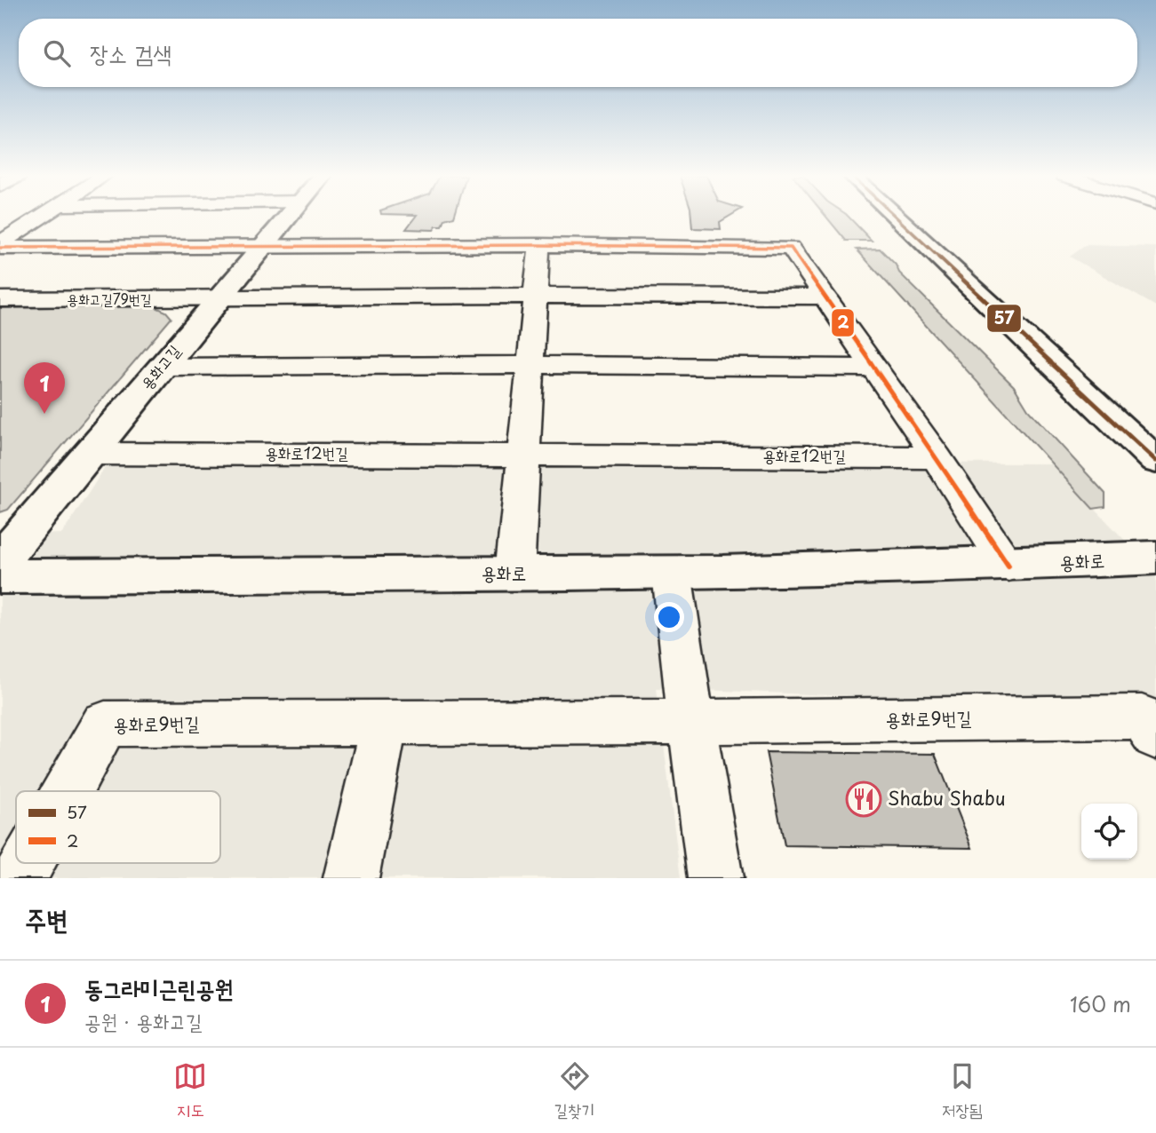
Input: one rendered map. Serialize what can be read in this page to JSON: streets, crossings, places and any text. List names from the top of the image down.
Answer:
{
  "streets": {
    "street": [
      "용화고길79번길",
      "용화고길",
      "용화로12번길",
      "용화로",
      "용화로9번길"
    ]
  },
  "crossings": [
    ["용화고길79번길", "용화고길"],
    ["용화고길", "용화로12번길"]
  ],
  "places": {
    "restaurant": ["Shabu Shabu"]
  },
  "lines": ["transit line 57", "transit line 2"],
  "legend": ["57", "2"],
  "page": {
    "search": "장소 검색",
    "pins": "1",
    "heading": "주변",
    "list": [
      {
        "mark": "1",
        "name": "동그라미근린공원",
        "note": "공원 · 용화고길",
        "value": "160 m"
      }
    ],
    "nav": ["지도", "길찾기", "저장됨"]
  }
}
